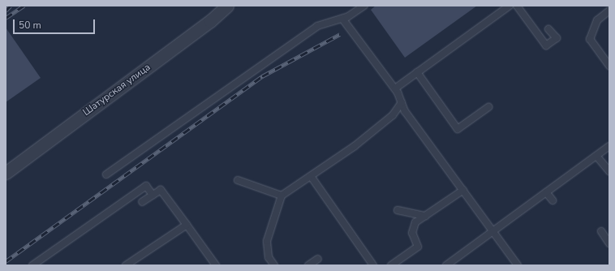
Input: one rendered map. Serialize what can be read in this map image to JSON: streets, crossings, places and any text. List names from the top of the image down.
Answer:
{
  "streets": {
    "street": ["Шатурская улица"]
  },
  "scale_bar": "50 m"
}
